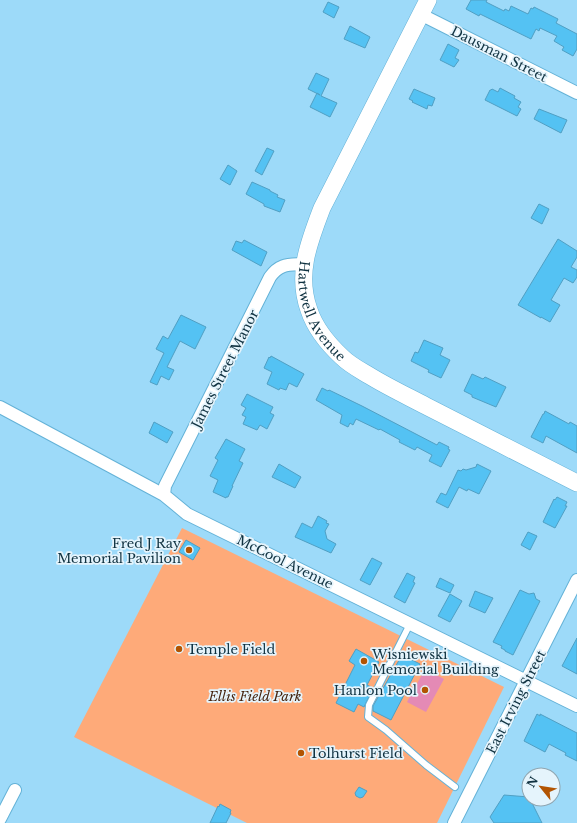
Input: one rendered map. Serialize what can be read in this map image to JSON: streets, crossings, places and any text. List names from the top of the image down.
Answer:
{
  "streets": {
    "street": [
      "Dausman Street",
      "Hartwell Avenue",
      "James Street Manor",
      "McCool Avenue",
      "East Irving Street"
    ]
  },
  "crossings": [
    ["Dausman Street", "Hartwell Avenue"],
    ["Hartwell Avenue", "James Street Manor"],
    ["James Street Manor", "McCool Avenue"],
    ["McCool Avenue", "East Irving Street"]
  ],
  "parks": ["Ellis Field Park"],
  "places": [
    "Fred J Ray Memorial Pavilion",
    "Temple Field",
    "Wisniewski Memorial Building",
    "Hanlon Pool",
    "Tolhurst Field"
  ],
  "north": "top left"
}
